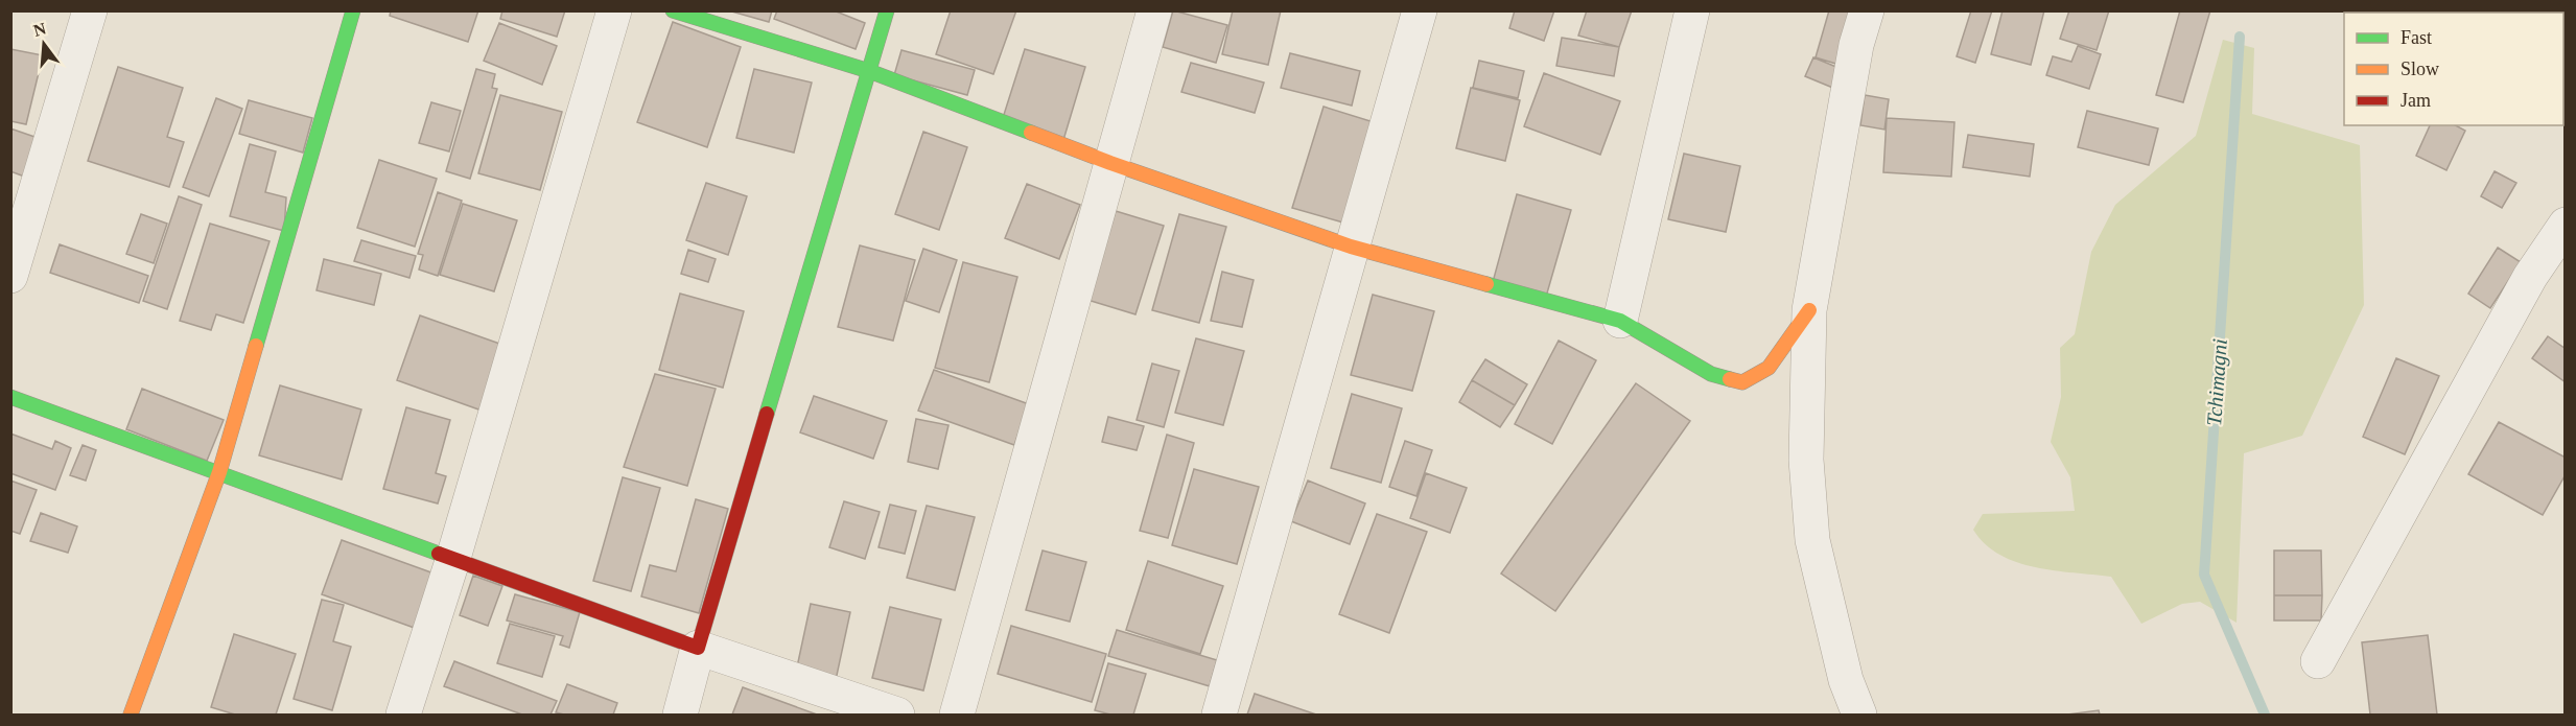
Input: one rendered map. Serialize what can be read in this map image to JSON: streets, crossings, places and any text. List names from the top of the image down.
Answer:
{
  "water": ["Tchimagni"],
  "legend": ["Fast", "Slow", "Jam"],
  "north": "top"
}
